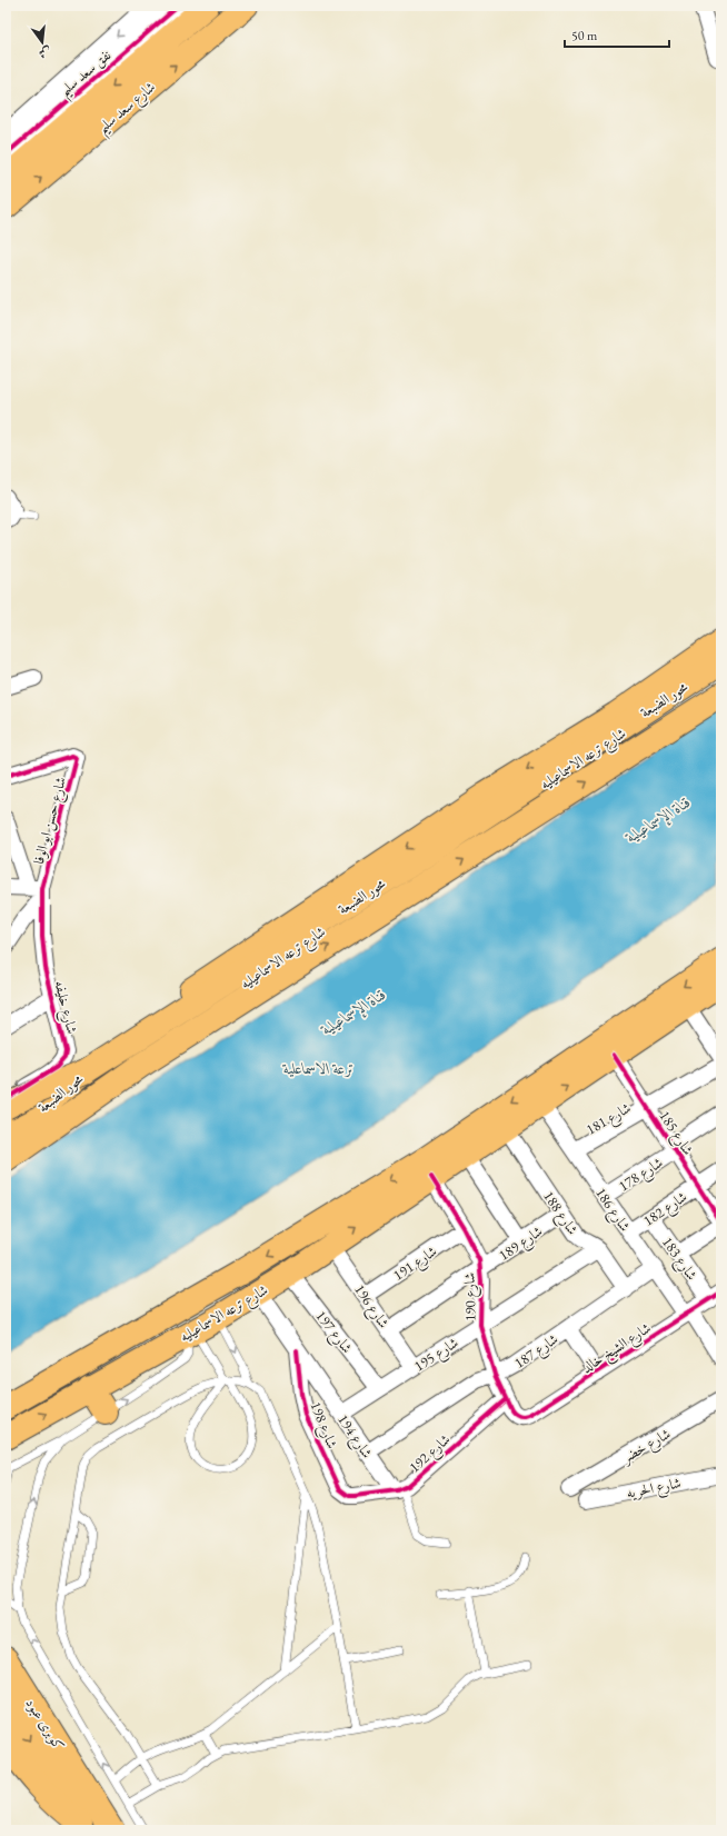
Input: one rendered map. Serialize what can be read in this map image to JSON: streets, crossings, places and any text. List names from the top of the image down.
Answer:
{
  "streets": {
    "main road": [
      "شارع سعد سليم",
      "محور الضبعة",
      "شارع ترعه الاسماعيليه",
      "كوبرى عبود"
    ],
    "street": [
      "نفق سعد سليم",
      "شارع حسن ابو الوفا",
      "شارع خليفه",
      "شارع 181",
      "شارع 185",
      "شارع 178",
      "شارع 182",
      "شارع 186",
      "شارع 188",
      "شارع 189",
      "شارع 183",
      "شارع 191",
      "شارع 190",
      "شارع 196",
      "شارع 197",
      "شارع الشيخ خالد",
      "شارع 187",
      "شارع 195",
      "شارع 198",
      "شارع 194",
      "شارع خضر",
      "شارع 192",
      "شارع الحريه"
    ]
  },
  "crossings": [
    ["محور الضبعة", "شارع ترعه الاسماعيليه"],
    ["شارع ترعه الاسماعيليه", "شارع 185"],
    ["شارع ترعه الاسماعيليه", "شارع 186"],
    ["شارع ترعه الاسماعيليه", "شارع 188"],
    ["شارع ترعه الاسماعيليه", "شارع 190"],
    ["شارع ترعه الاسماعيليه", "شارع 196"],
    ["شارع ترعه الاسماعيليه", "شارع 197"],
    ["شارع ترعه الاسماعيليه", "شارع 194"],
    ["شارع حسن ابو الوفا", "شارع خليفه"],
    ["شارع 181", "شارع 185"],
    ["شارع 181", "شارع 186"],
    ["شارع 185", "شارع 178"],
    ["شارع 185", "شارع 182"],
    ["شارع 178", "شارع 186"],
    ["شارع 182", "شارع 186"],
    ["شارع 182", "شارع 183"],
    ["شارع 186", "شارع الشيخ خالد"],
    ["شارع 186", "شارع 187"],
    ["شارع 188", "شارع 189"],
    ["شارع 188", "شارع 187"],
    ["شارع 188", "شارع 195"],
    ["شارع 189", "شارع 190"],
    ["شارع 189", "شارع 196"],
    ["شارع 183", "شارع الشيخ خالد"],
    ["شارع 191", "شارع 190"],
    ["شارع 191", "شارع 196"],
    ["شارع 190", "شارع الشيخ خالد"],
    ["شارع 190", "شارع 187"],
    ["شارع 190", "شارع 195"],
    ["شارع 190", "شارع 192"],
    ["شارع 196", "شارع 195"],
    ["شارع 197", "شارع 195"],
    ["شارع 187", "شارع 194"],
    ["شارع 195", "شارع 194"],
    ["شارع 198", "شارع 194"],
    ["شارع 198", "شارع 192"],
    ["شارع 194", "شارع 192"]
  ],
  "water": ["قناة الإسماعيلية", "ترعة الاسماعلية"],
  "scale_bar": "50 m",
  "north": "bottom"
}
